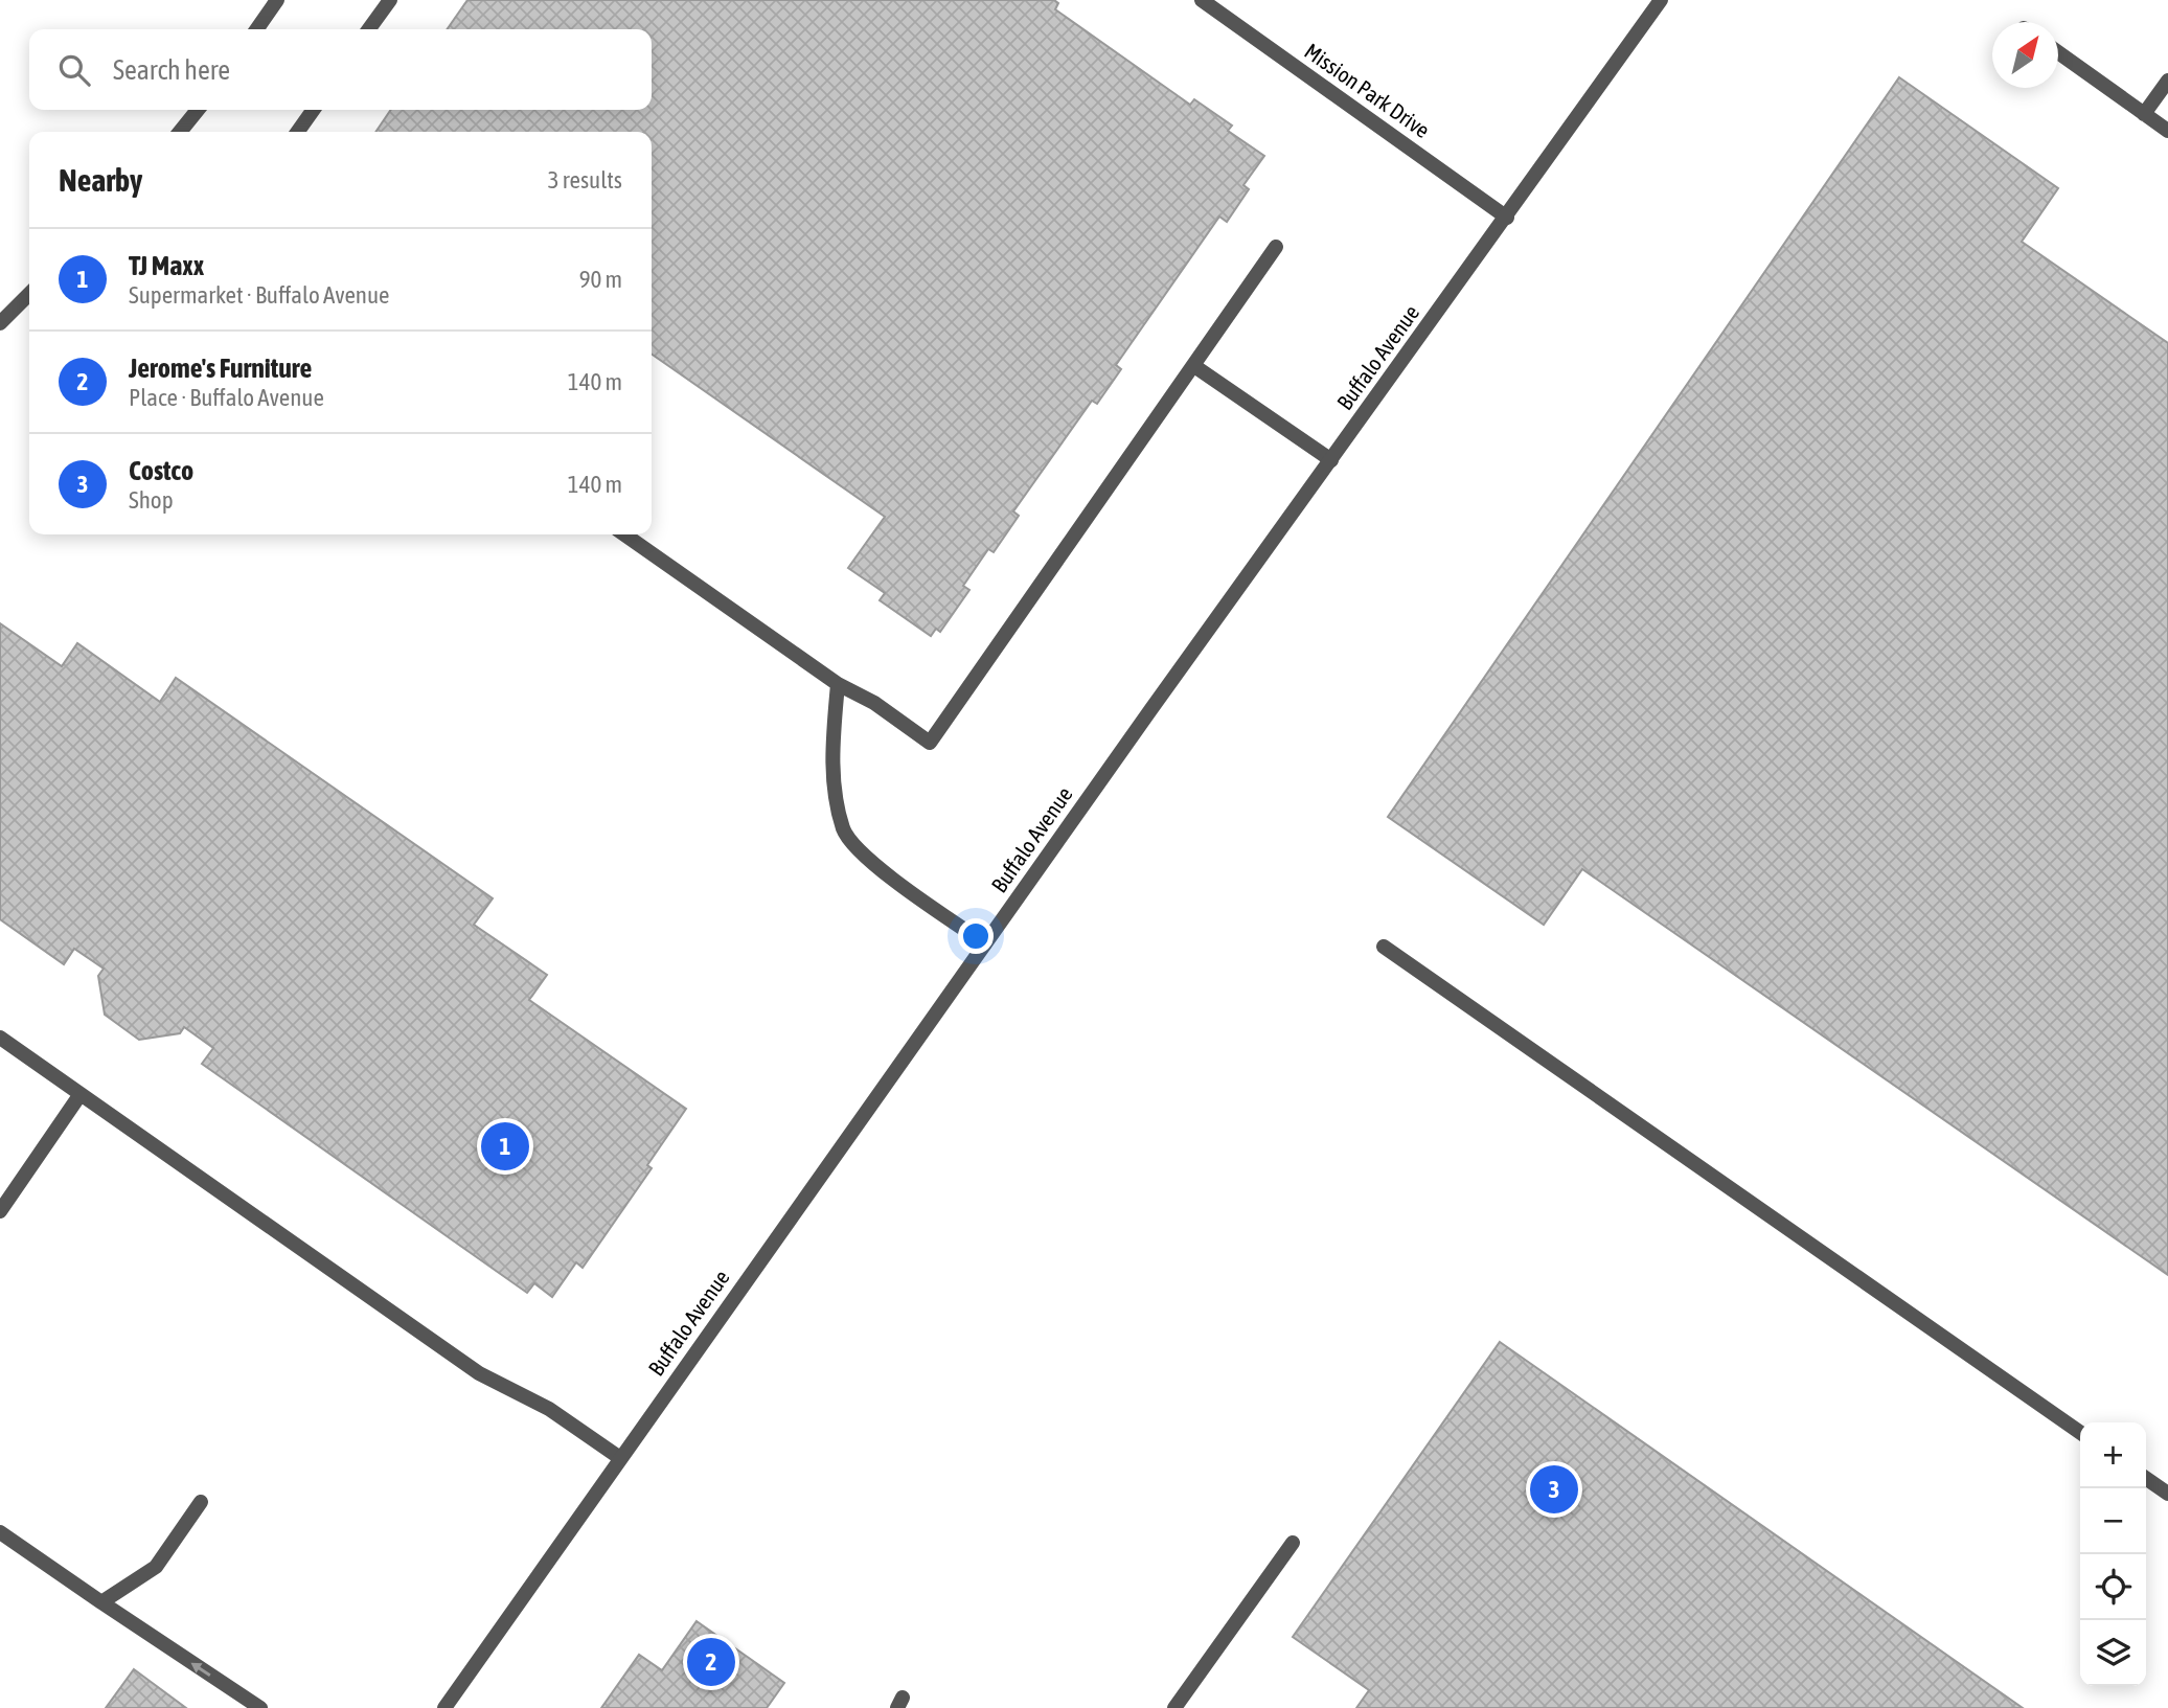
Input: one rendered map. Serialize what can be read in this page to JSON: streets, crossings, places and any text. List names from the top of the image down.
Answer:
{
  "streets": {
    "street": ["Mission Park Drive", "Buffalo Avenue"]
  },
  "crossings": [
    ["Mission Park Drive", "Buffalo Avenue"]
  ],
  "north": "top right",
  "page": {
    "search": "Search here",
    "heading": ["Nearby", "3 results"],
    "list": [
      {
        "mark": "1",
        "name": "TJ Maxx",
        "note": "Supermarket · Buffalo Avenue",
        "value": "90 m"
      },
      {
        "mark": "2",
        "name": "Jerome's Furniture",
        "note": "Place · Buffalo Avenue",
        "value": "140 m"
      },
      {
        "mark": "3",
        "name": "Costco",
        "note": "Shop",
        "value": "140 m"
      }
    ],
    "pins": ["1", "3", "2"],
    "map_buttons": ["+", "−"]
  }
}
